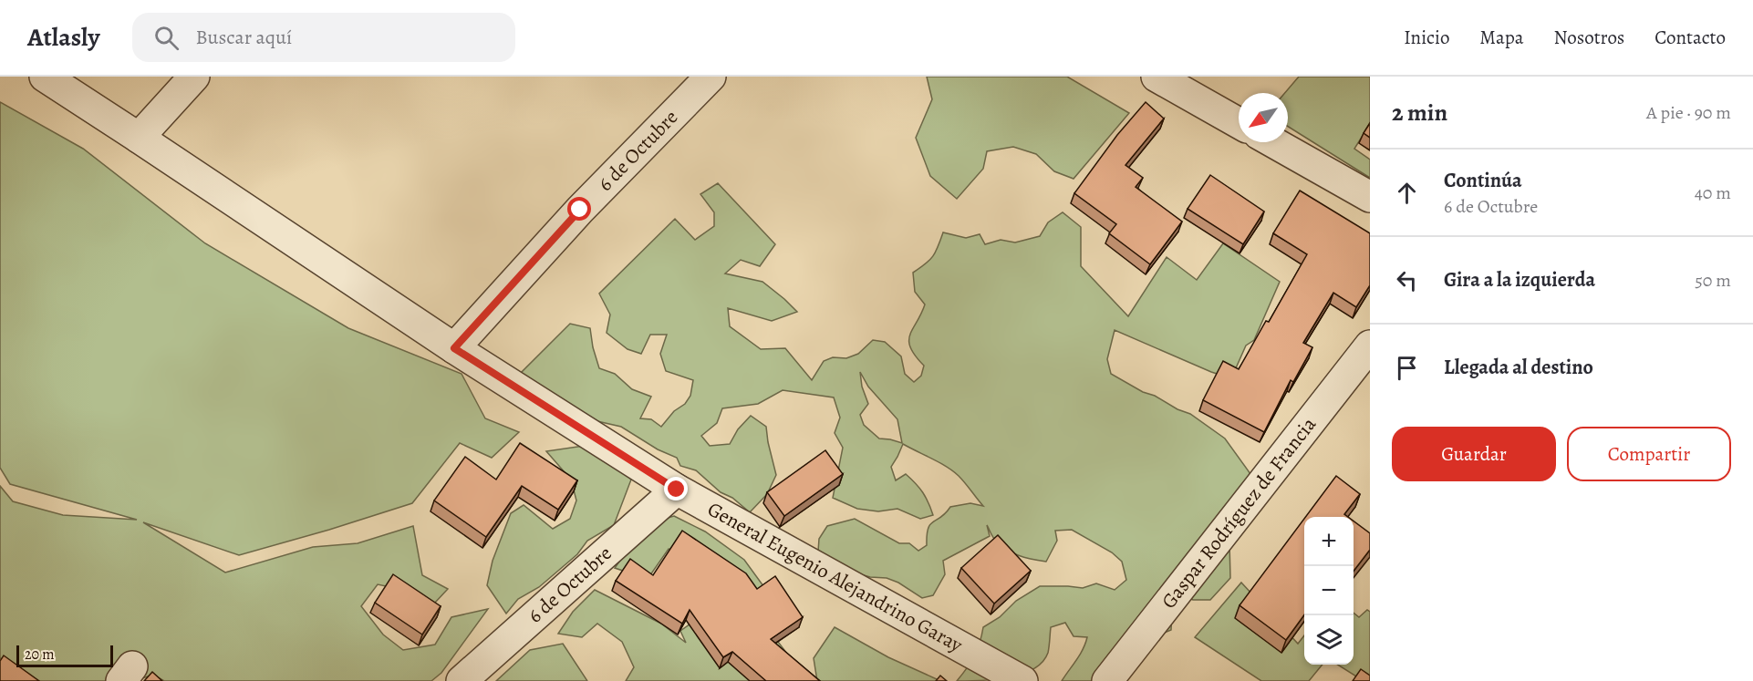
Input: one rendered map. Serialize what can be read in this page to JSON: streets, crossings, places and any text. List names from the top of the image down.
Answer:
{
  "streets": {
    "street": ["6 de Octubre", "Gaspar Rodríguez de Francia", "General Eugenio Alejandrino Garay"]
  },
  "crossings": [
    ["6 de Octubre", "General Eugenio Alejandrino Garay"]
  ],
  "scale_bar": "20 m",
  "north": "bottom left",
  "page": {
    "header": "Atlasly",
    "search": "Buscar aquí",
    "nav": [
      "Inicio",
      "Mapa",
      "Nosotros",
      "Contacto"
    ],
    "heading": ["2 min", "A pie · 90 m"],
    "list": [
      ["Continúa", "6 de Octubre", "40 m"],
      ["Gira a la izquierda", "50 m"],
      "Llegada al destino"
    ],
    "buttons": ["Guardar", "Compartir"],
    "map_buttons": ["+", "−"],
    "scale": "20 m"
  }
}
